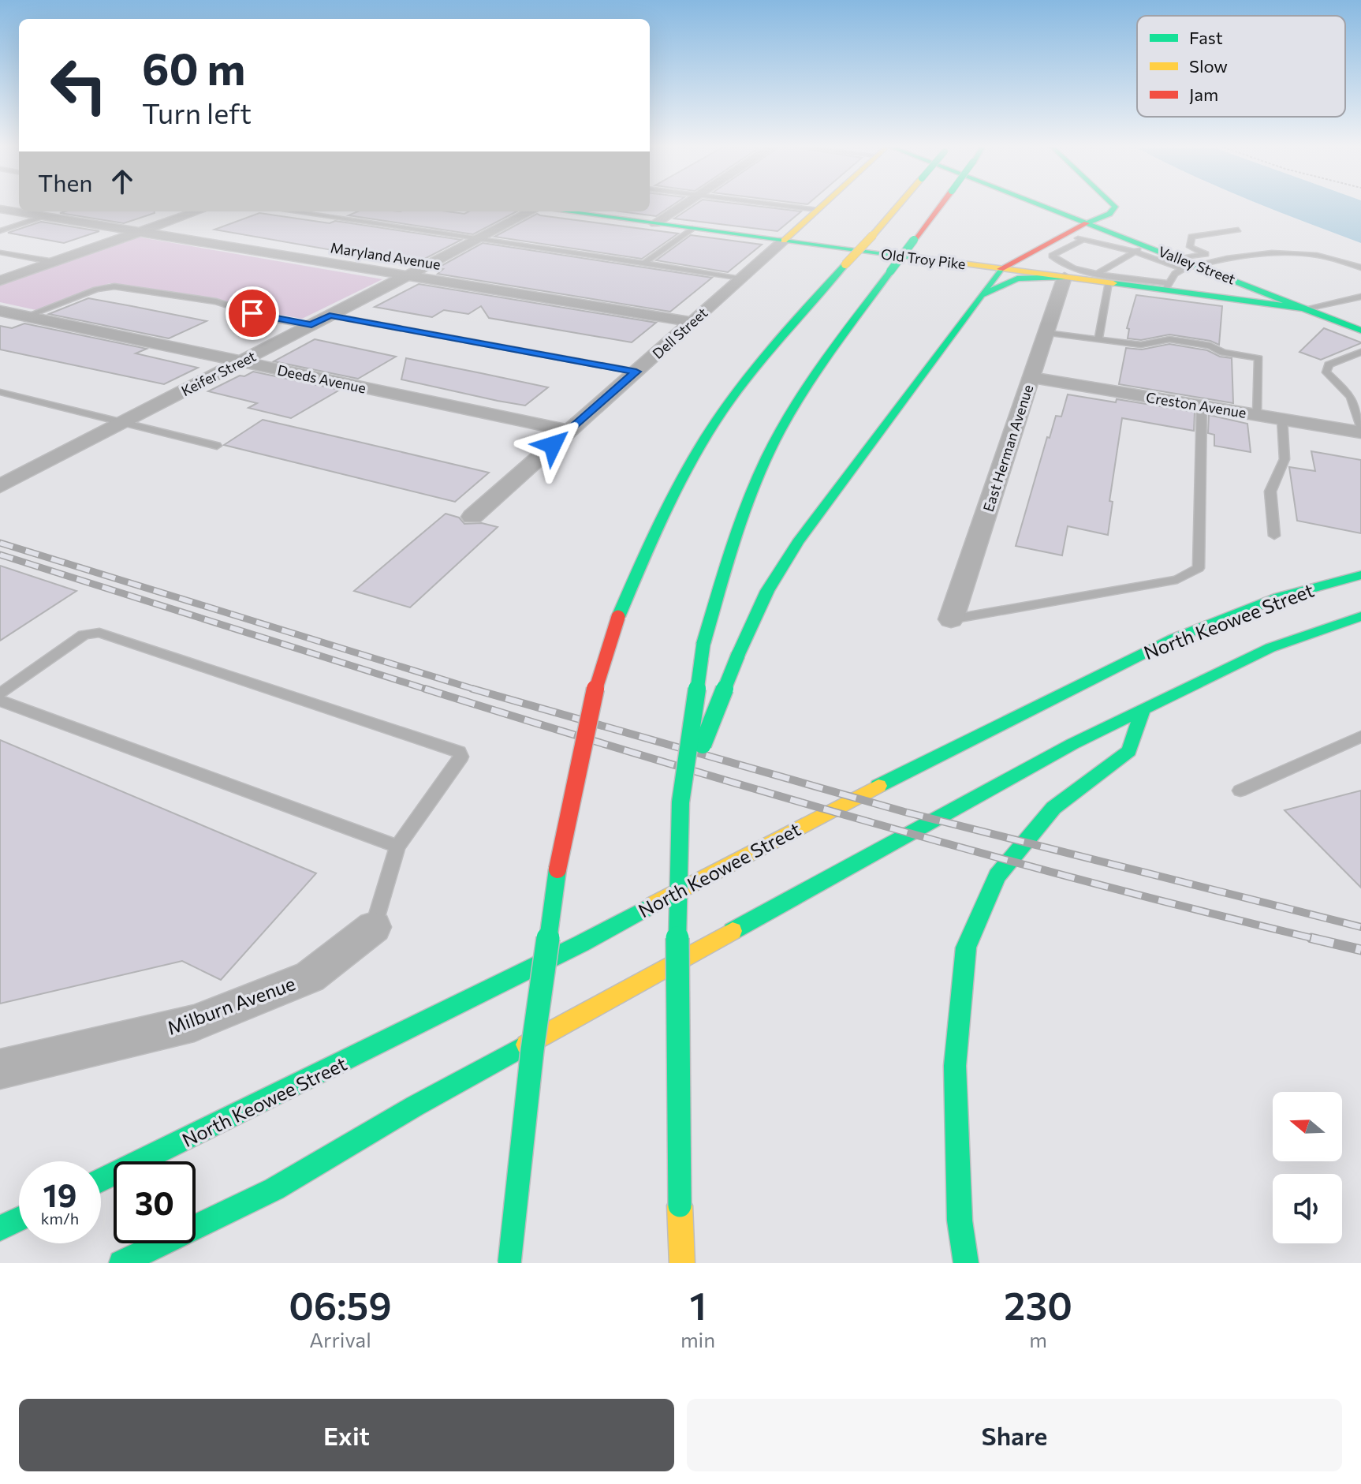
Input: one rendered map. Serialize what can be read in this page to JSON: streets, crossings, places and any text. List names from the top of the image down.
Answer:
{
  "streets": {
    "main road": [
      "Old Troy Pike",
      "Valley Street",
      "Dell Street",
      "North Keowee Street"
    ],
    "street": [
      "Maryland Avenue",
      "Keifer Street",
      "Deeds Avenue",
      "Creston Avenue",
      "East Herman Avenue",
      "Milburn Avenue"
    ]
  },
  "crossings": [
    ["Maryland Avenue", "Dell Street"],
    ["Maryland Avenue", "Keifer Street"],
    ["Old Troy Pike", "Valley Street"],
    ["Old Troy Pike", "Dell Street"],
    ["Old Troy Pike", "East Herman Avenue"],
    ["Dell Street", "Deeds Avenue"],
    ["Keifer Street", "Deeds Avenue"],
    ["Creston Avenue", "East Herman Avenue"]
  ],
  "legend": ["Fast", "Slow", "Jam"],
  "north": "left",
  "page": {
    "turn": ["60 m", "Turn left"],
    "then": "Then",
    "speed": "19 km/h",
    "limit": "30",
    "eta": [
      "06:59",
      "Arrival",
      "1",
      "min",
      "230",
      "m"
    ],
    "buttons": ["Exit", "Share"]
  }
}
